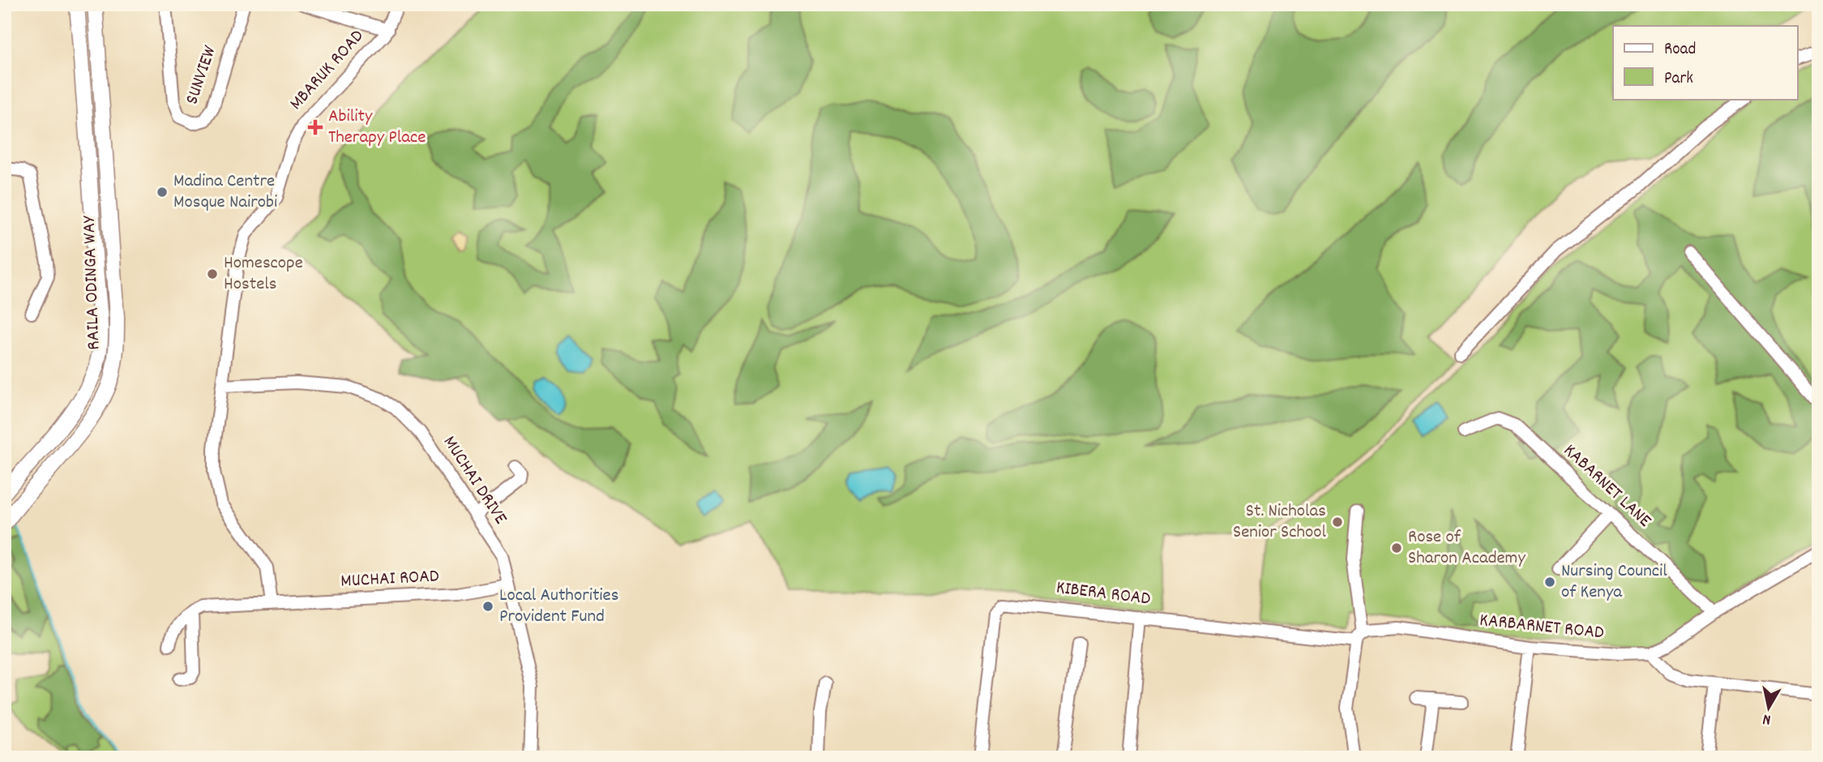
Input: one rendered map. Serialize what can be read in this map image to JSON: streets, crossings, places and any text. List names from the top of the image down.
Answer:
{
  "streets": {
    "main road": ["RAILA ODINGA WAY"],
    "street": [
      "MBARUK ROAD",
      "SUNVIEW",
      "MUCHAI DRIVE",
      "KABARNET LANE",
      "MUCHAI ROAD",
      "KIBERA ROAD",
      "KARBARNET ROAD"
    ]
  },
  "crossings": [
    ["MBARUK ROAD", "MUCHAI DRIVE"],
    ["MUCHAI DRIVE", "MUCHAI ROAD"],
    ["KABARNET LANE", "KARBARNET ROAD"],
    ["KIBERA ROAD", "KARBARNET ROAD"]
  ],
  "places": {
    "health": ["Ability Therapy Place"],
    "other": [
      "Madina Centre Mosque Nairobi",
      "Homescope Hostels",
      "St. Nicholas Senior School",
      "Rose of Sharon Academy",
      "Nursing Council of Kenya",
      "Local Authorities Provident Fund"
    ]
  },
  "legend": ["Road", "Park"],
  "north": "bottom"
}
